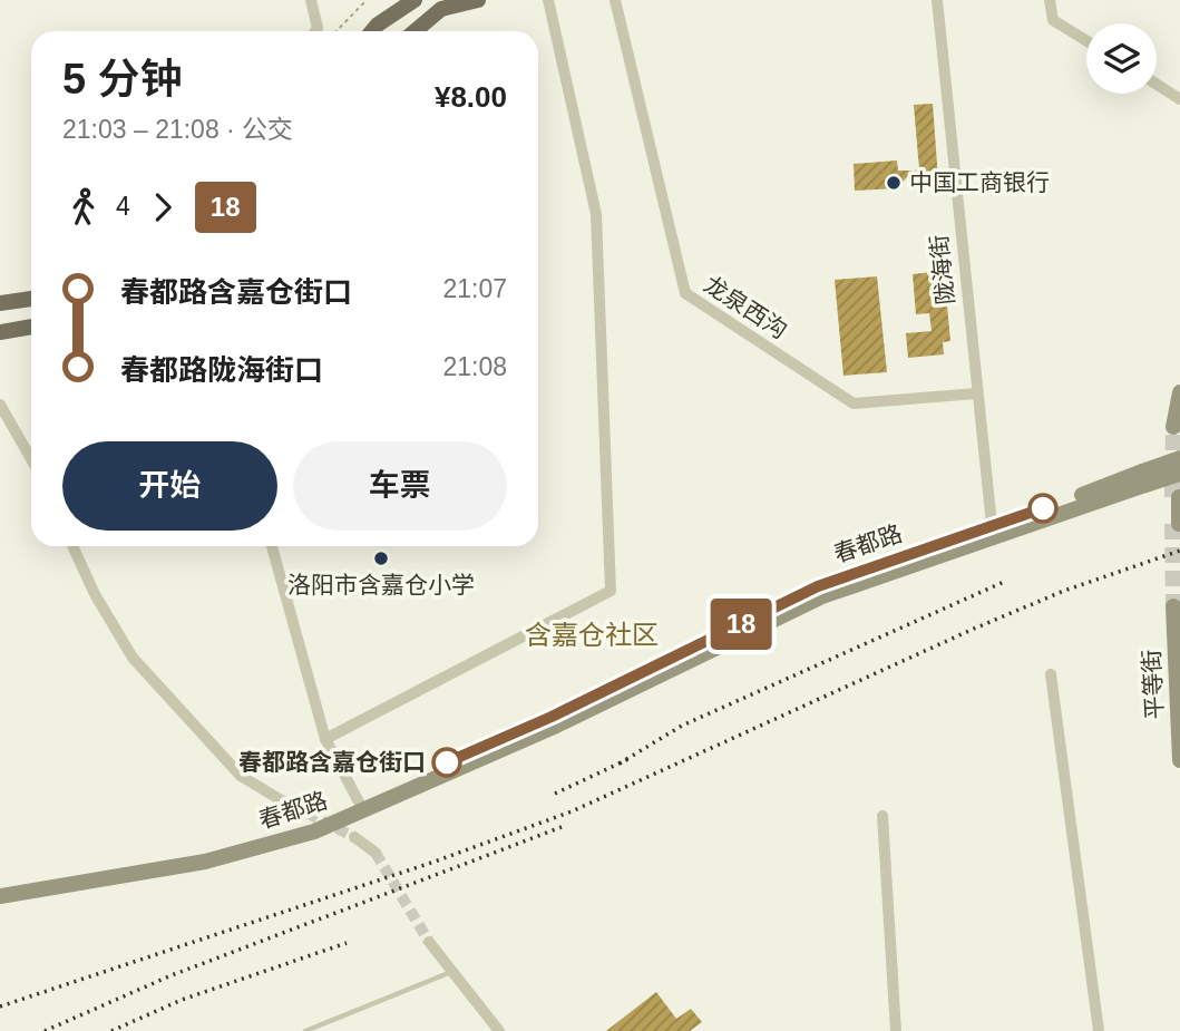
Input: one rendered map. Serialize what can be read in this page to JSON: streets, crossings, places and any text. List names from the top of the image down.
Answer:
{
  "streets": {
    "main road": ["春都路", "平等街"],
    "street": ["陇海街", "龙泉西沟"]
  },
  "crossings": [
    ["陇海街", "龙泉西沟"],
    ["陇海街", "春都路"]
  ],
  "districts": ["含嘉仓社区"],
  "places": ["中国工商银行", "洛阳市含嘉仓小学", "春都路含嘉仓街口"],
  "lines": ["bus line 18"],
  "page": {
    "on_map": "18",
    "heading": ["5 分钟", "21:03 – 21:08 · 公交", "¥8.00"],
    "legs": ["4", "18"],
    "list": [
      {
        "name": "春都路含嘉仓街口",
        "value": "21:07"
      },
      {
        "name": "春都路陇海街口",
        "value": "21:08"
      }
    ],
    "buttons": ["开始", "车票"]
  }
}
